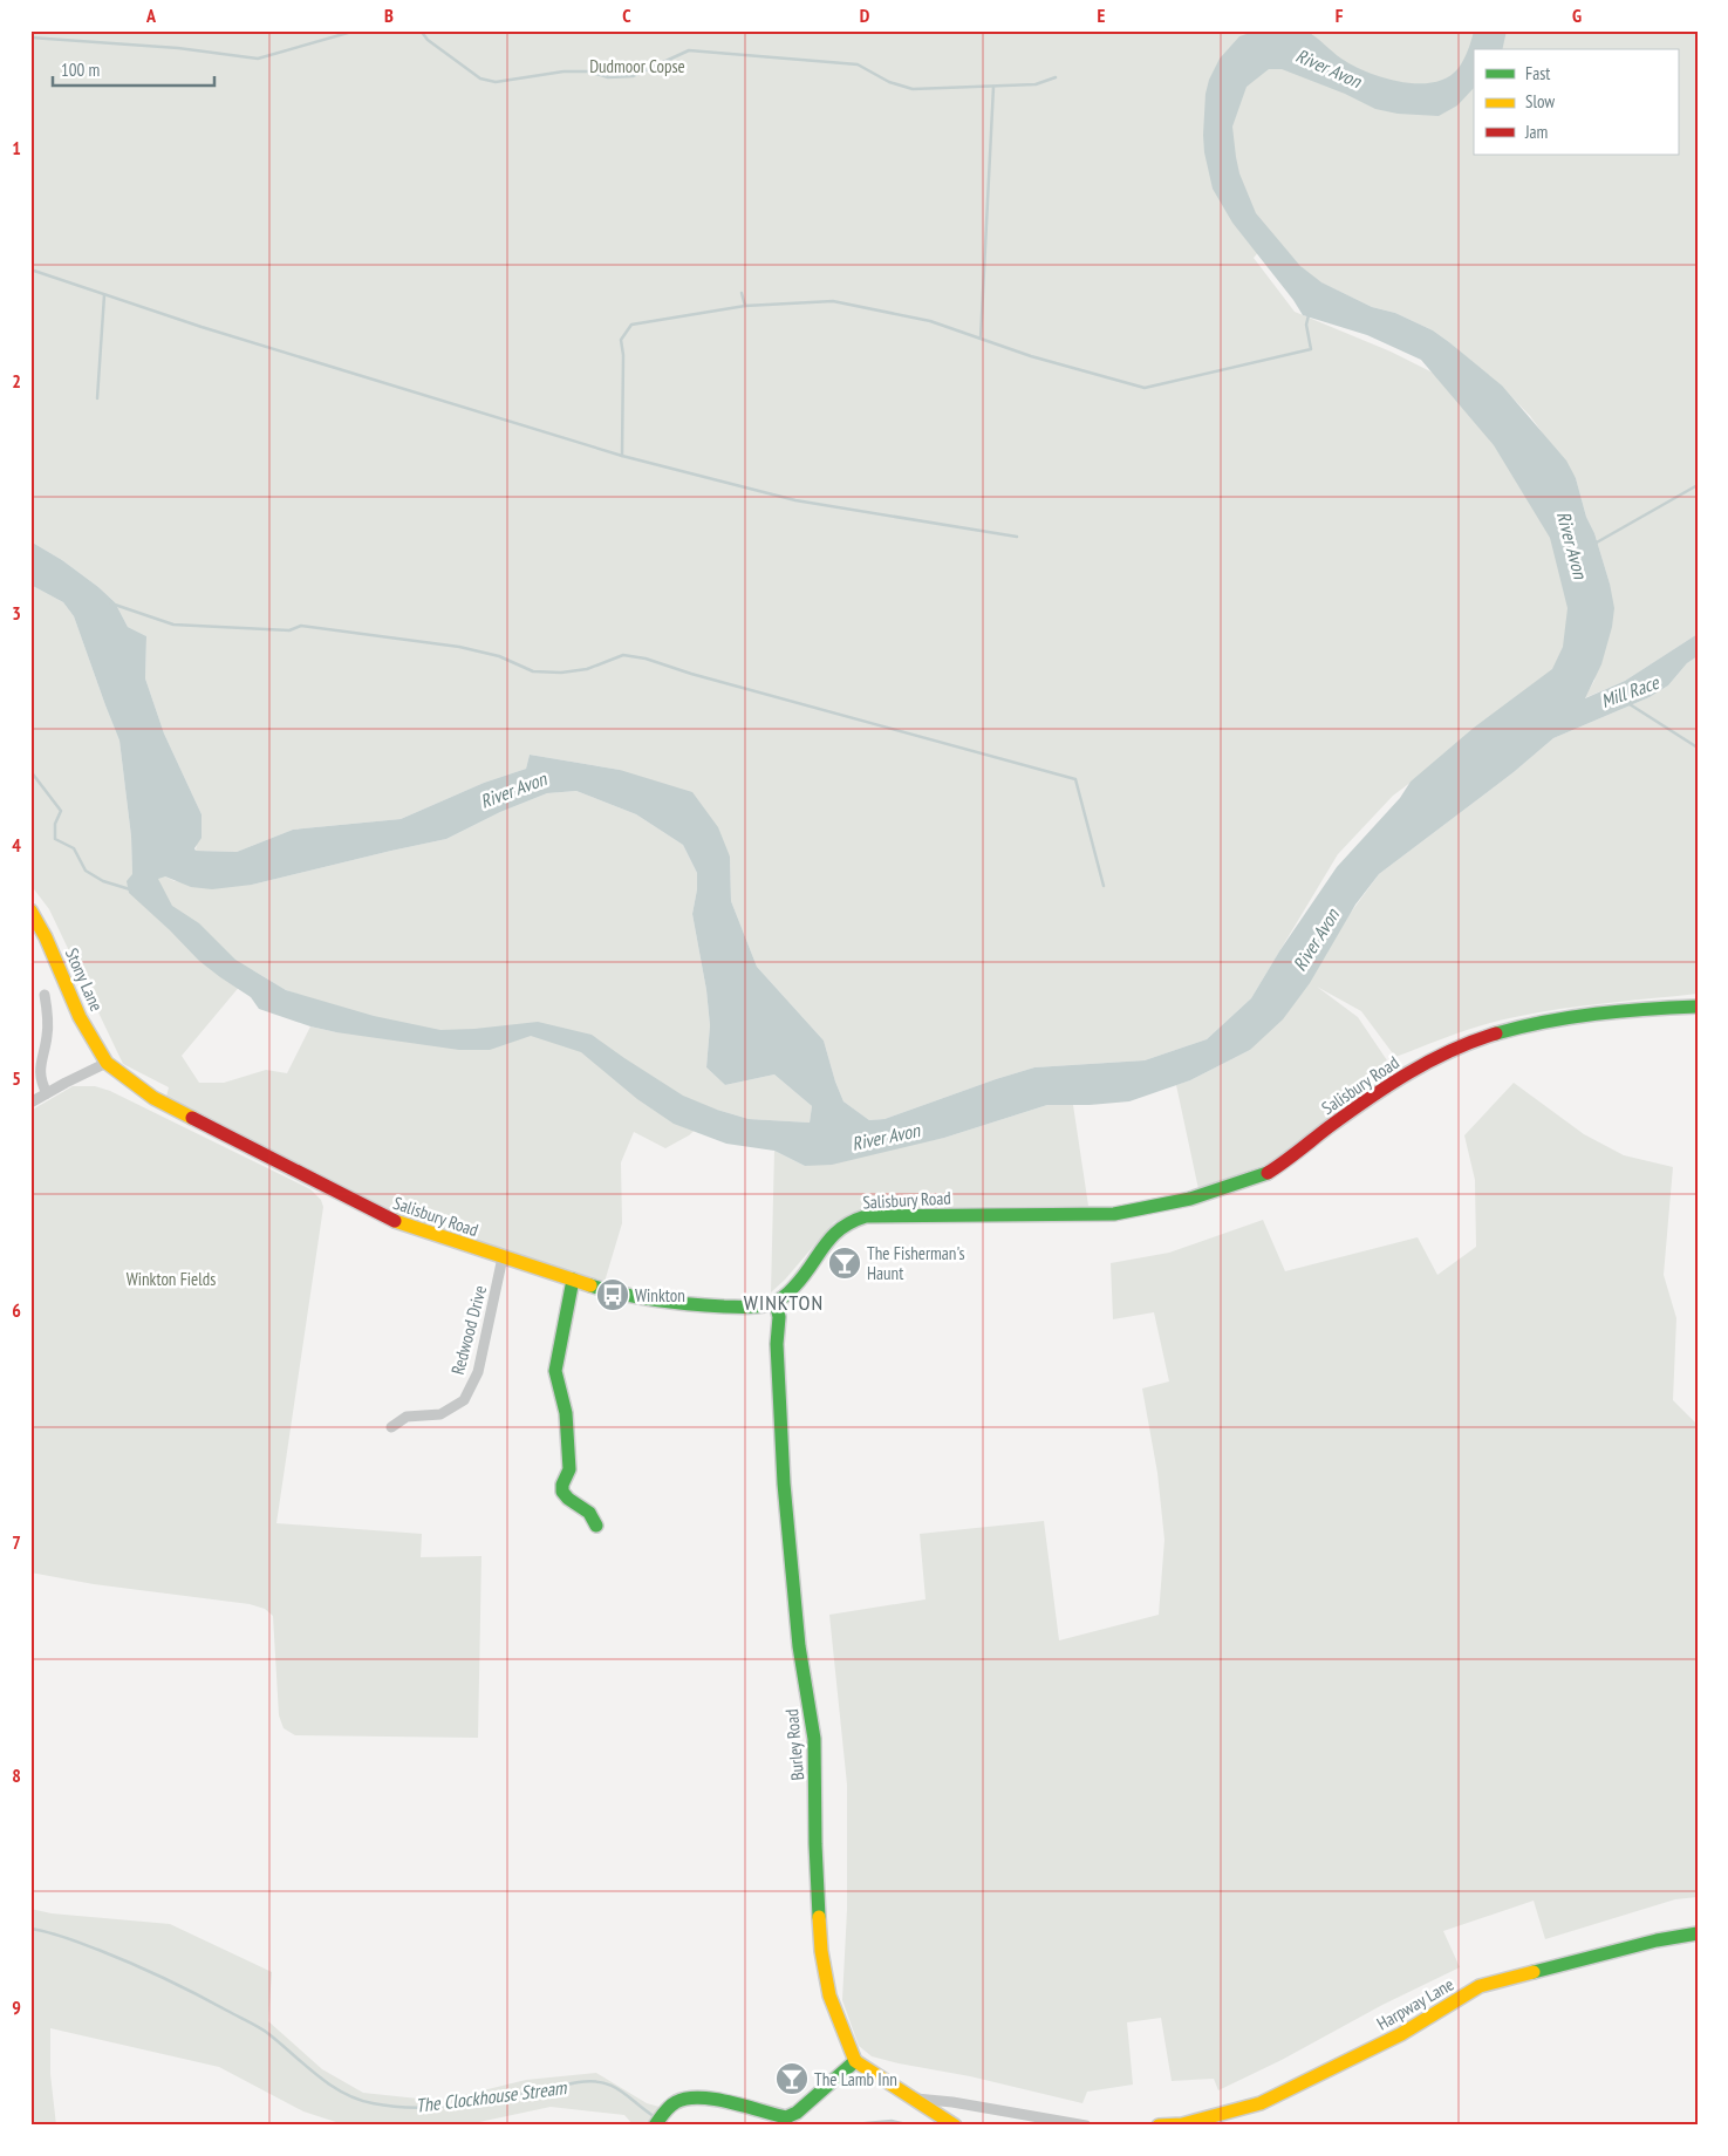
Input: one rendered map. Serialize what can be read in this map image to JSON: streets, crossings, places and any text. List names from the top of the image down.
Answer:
{
  "streets": {
    "street": [
      "Stony Lane",
      "Salisbury Road",
      "Redwood Drive",
      "Burley Road",
      "Harpway Lane"
    ]
  },
  "crossings": [
    ["Stony Lane", "Salisbury Road"],
    ["Salisbury Road", "Redwood Drive"],
    ["Salisbury Road", "Burley Road"]
  ],
  "districts": ["WINKTON"],
  "water": ["River Avon", "Mill Race", "The Clockhouse Stream"],
  "parks": ["Dudmoor Copse", "Winkton Fields"],
  "places": {
    "bar": ["The Fisherman's Haunt", "The Lamb Inn"],
    "bus stop": ["Winkton"]
  },
  "legend": ["Fast", "Slow", "Jam"],
  "scale_bar": "100 m",
  "grid": {
    "columns": [
      "A",
      "B",
      "C",
      "D",
      "E",
      "F",
      "G"
    ],
    "rows": [
      "1",
      "2",
      "3",
      "4",
      "5",
      "6",
      "7",
      "8",
      "9"
    ]
  }
}
